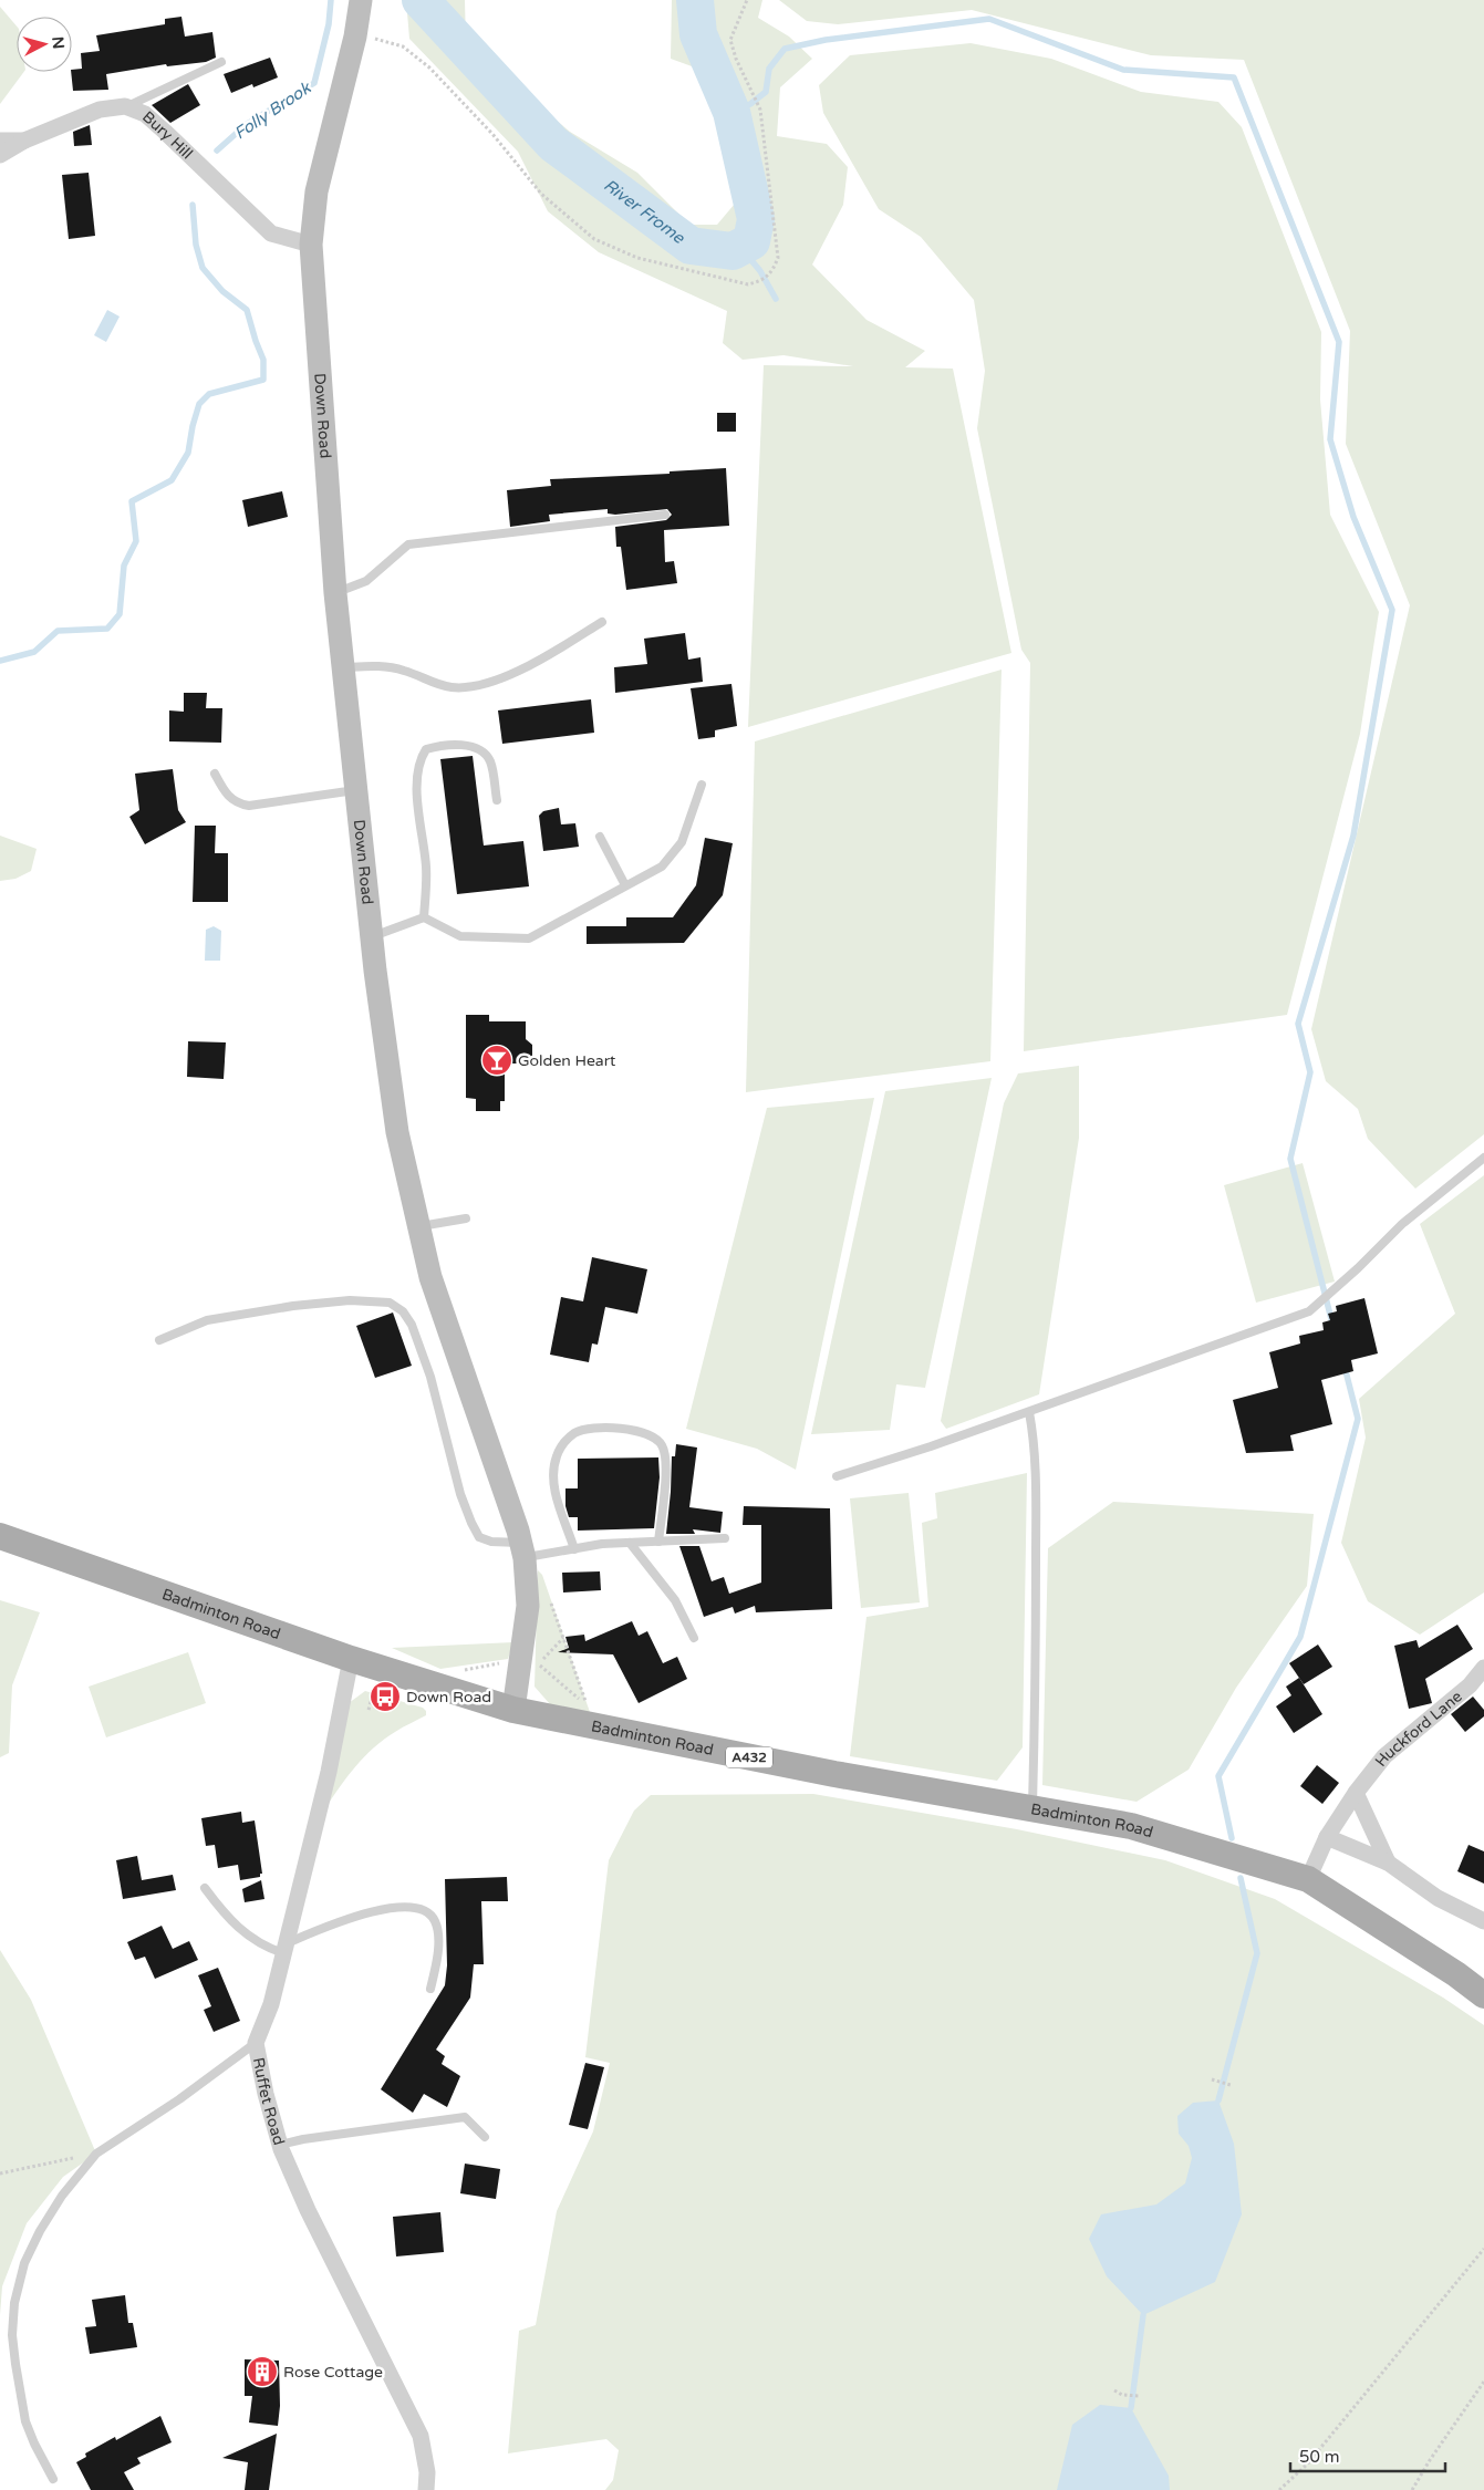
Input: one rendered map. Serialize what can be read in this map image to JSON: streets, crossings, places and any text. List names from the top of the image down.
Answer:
{
  "streets": {
    "main road": ["Badminton Road", "A432"],
    "street": [
      "Bury Hill",
      "Down Road",
      "Huckford Lane",
      "Ruffet Road"
    ]
  },
  "crossings": [
    ["Bury Hill", "Down Road"],
    ["Down Road", "Badminton Road"],
    ["Badminton Road", "Huckford Lane"],
    ["Badminton Road", "Ruffet Road"]
  ],
  "water": ["Folly Brook", "River Frome"],
  "places": {
    "bar": ["Golden Heart"],
    "bus stop": ["Down Road"],
    "building": ["Rose Cottage"]
  },
  "scale_bar": "50 m",
  "north": "right"
}
